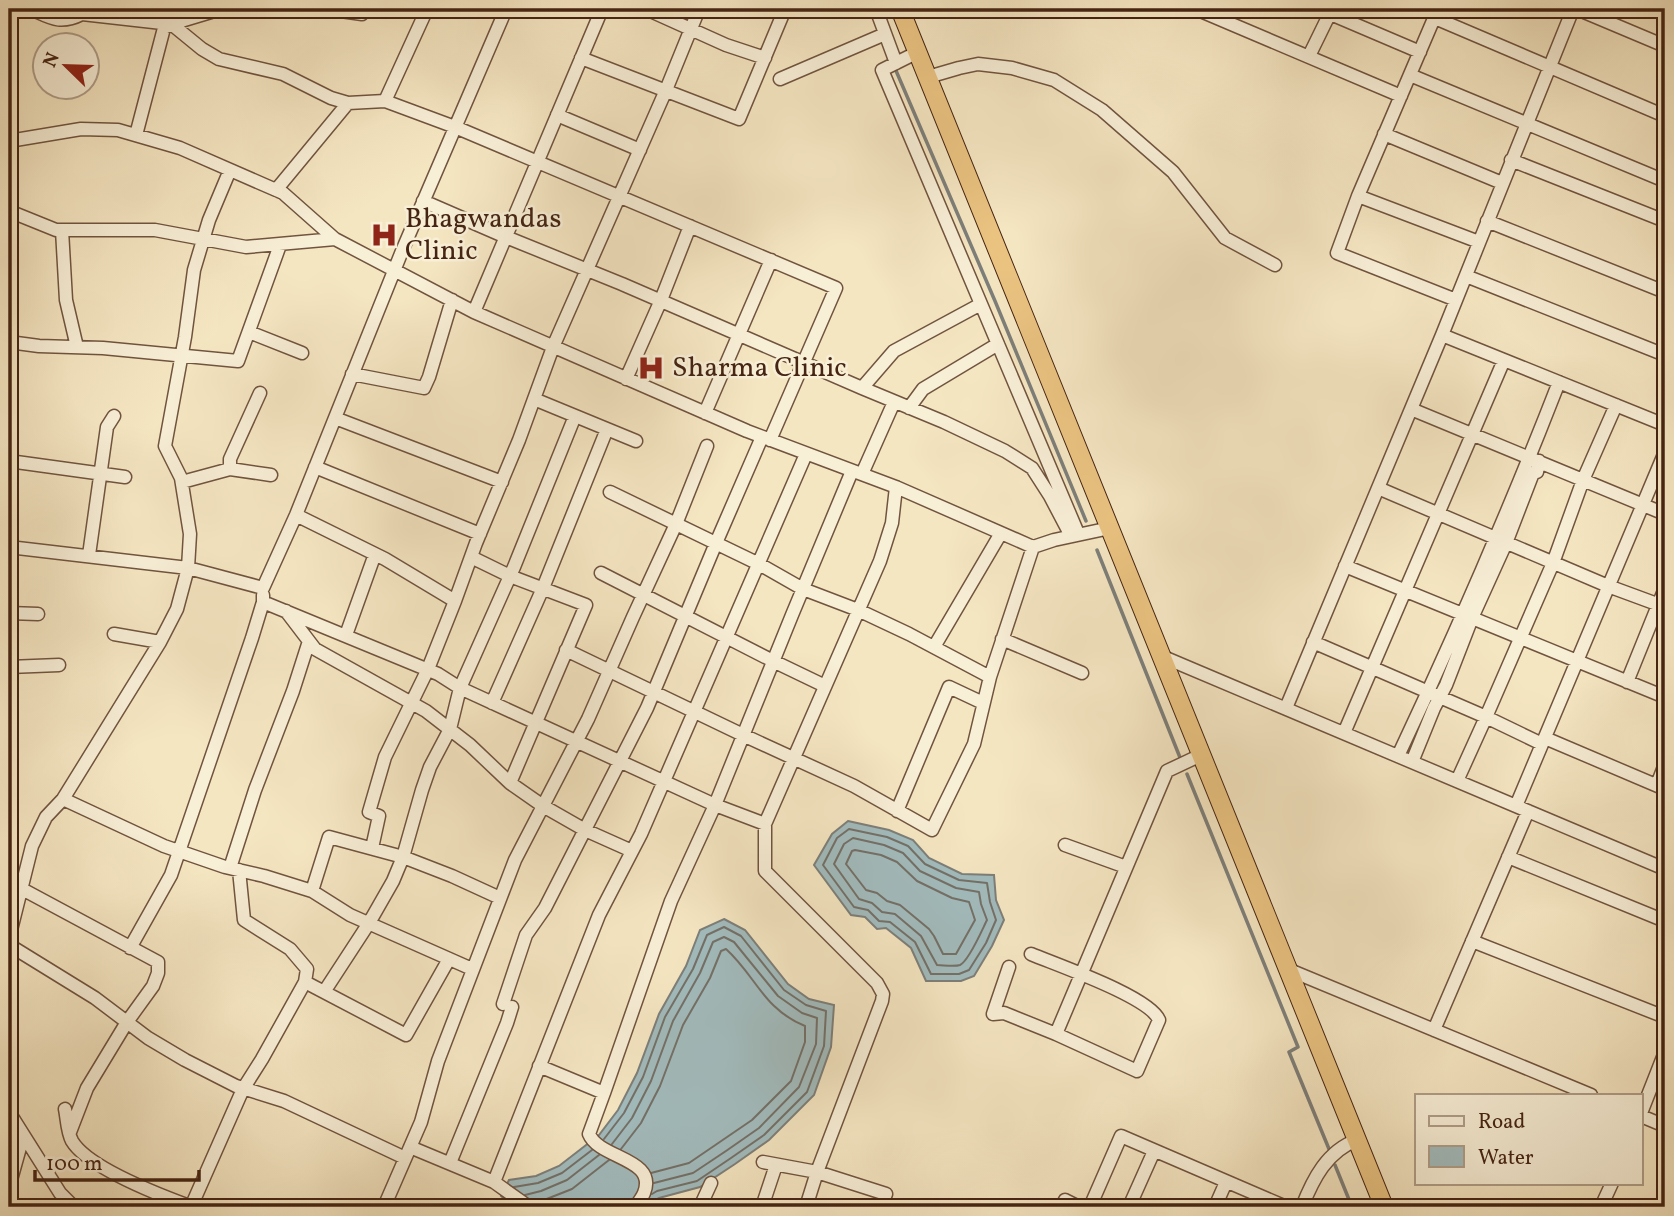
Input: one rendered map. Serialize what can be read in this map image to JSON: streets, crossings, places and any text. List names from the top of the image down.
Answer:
{
  "places": {
    "hospital": ["Bhagwandas Clinic", "Sharma Clinic"]
  },
  "legend": ["Road", "Water"],
  "scale_bar": "100 m",
  "north": "top left"
}
